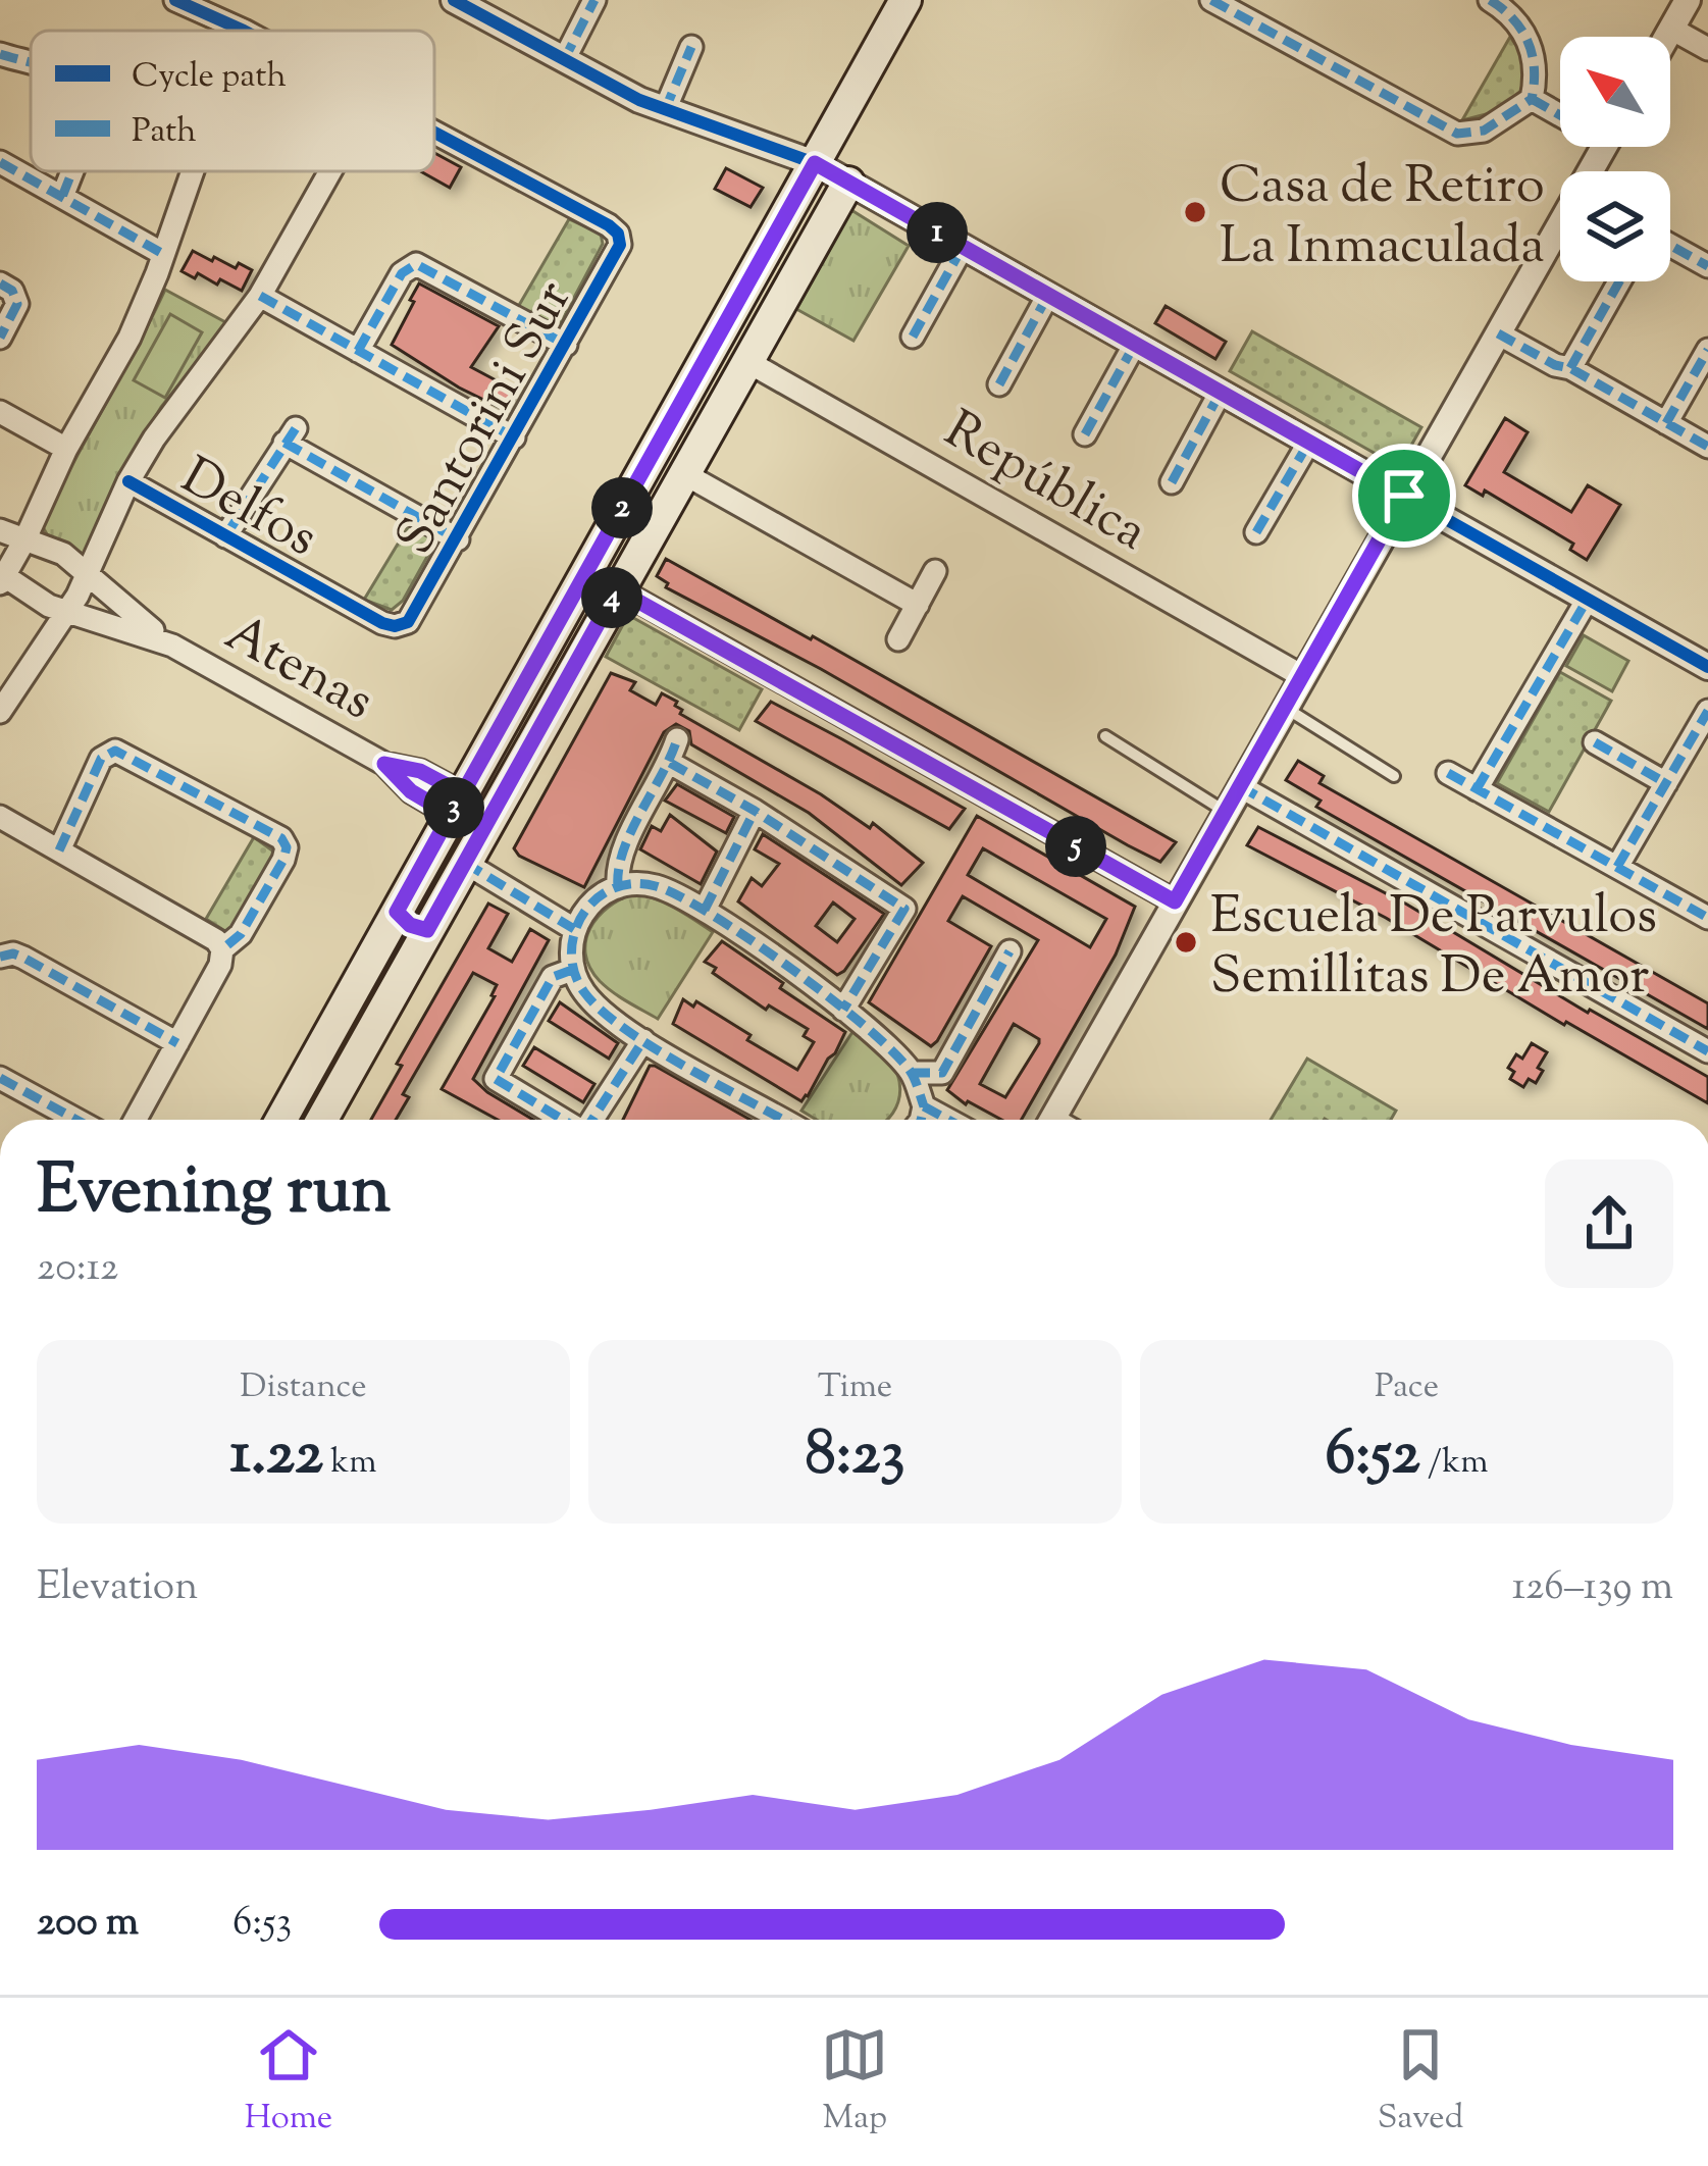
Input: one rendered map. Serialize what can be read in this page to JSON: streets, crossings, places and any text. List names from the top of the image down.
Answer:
{
  "streets": {
    "street": [
      "Santorini Sur",
      "República",
      "Delfos",
      "Atenas"
    ]
  },
  "crossings": [
    ["Santorini Sur", "Delfos"]
  ],
  "places": ["Casa de Retiro La Inmaculada", "Escuela De Parvulos Semillitas De Amor"],
  "legend": ["Cycle path", "Path"],
  "north": "top left",
  "page": {
    "pins": [
      "1",
      "2",
      "4",
      "3",
      "5"
    ],
    "heading": ["Evening run", "20:12"],
    "stats": [
      ["Distance", "1.22 km"],
      ["Time", "8:23"],
      ["Pace", "6:52 /km"]
    ],
    "chart": ["Elevation", "126–139 m"],
    "list": [
      {
        "name": "200 m",
        "note": "6:53"
      }
    ],
    "tabs": ["Home", "Map", "Saved"]
  }
}
